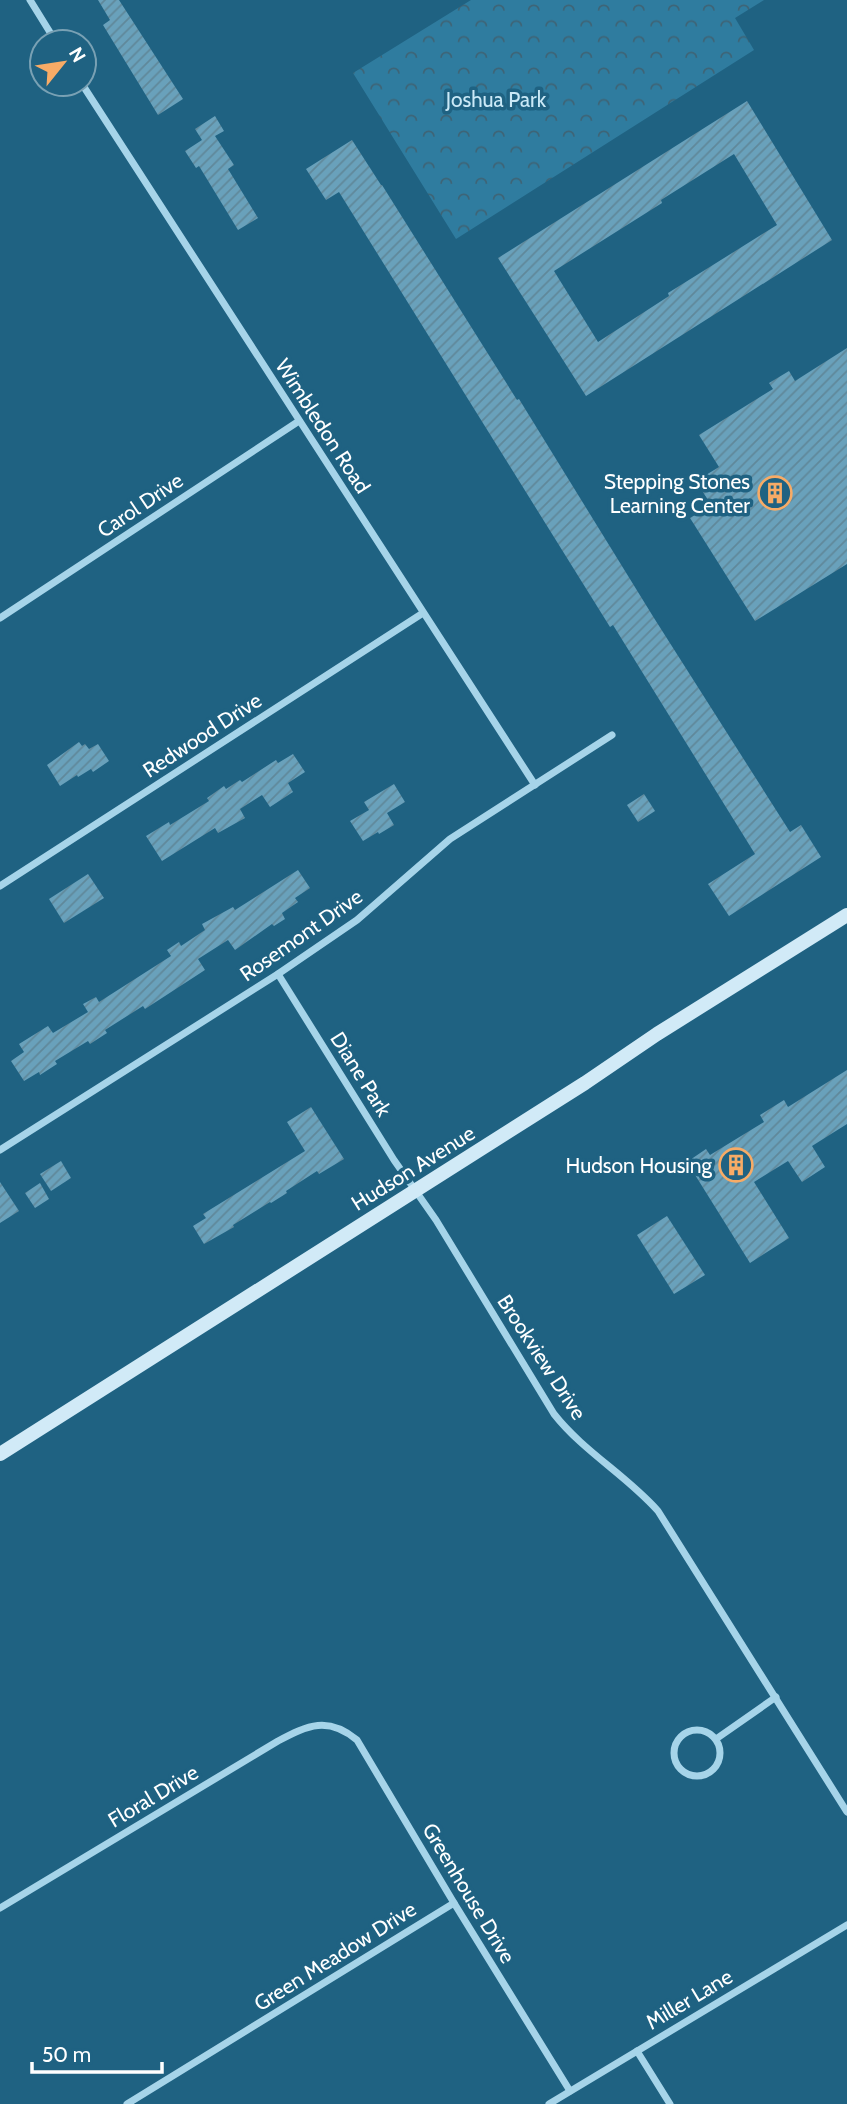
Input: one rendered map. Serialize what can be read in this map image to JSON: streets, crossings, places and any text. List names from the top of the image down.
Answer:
{
  "streets": {
    "main road": ["Hudson Avenue"],
    "street": [
      "Wimbledon Road",
      "Carol Drive",
      "Redwood Drive",
      "Rosemont Drive",
      "Diane Park",
      "Brookview Drive",
      "Floral Drive",
      "Greenhouse Drive",
      "Green Meadow Drive",
      "Miller Lane"
    ]
  },
  "crossings": [
    ["Wimbledon Road", "Carol Drive"],
    ["Wimbledon Road", "Redwood Drive"],
    ["Wimbledon Road", "Rosemont Drive"],
    ["Rosemont Drive", "Diane Park"],
    ["Diane Park", "Hudson Avenue"],
    ["Diane Park", "Brookview Drive"],
    ["Hudson Avenue", "Brookview Drive"],
    ["Floral Drive", "Greenhouse Drive"],
    ["Greenhouse Drive", "Green Meadow Drive"],
    ["Greenhouse Drive", "Miller Lane"]
  ],
  "parks": ["Joshua Park"],
  "places": {
    "building": ["Stepping Stones Learning Center", "Hudson Housing"]
  },
  "scale_bar": "50 m",
  "north": "top right"
}
